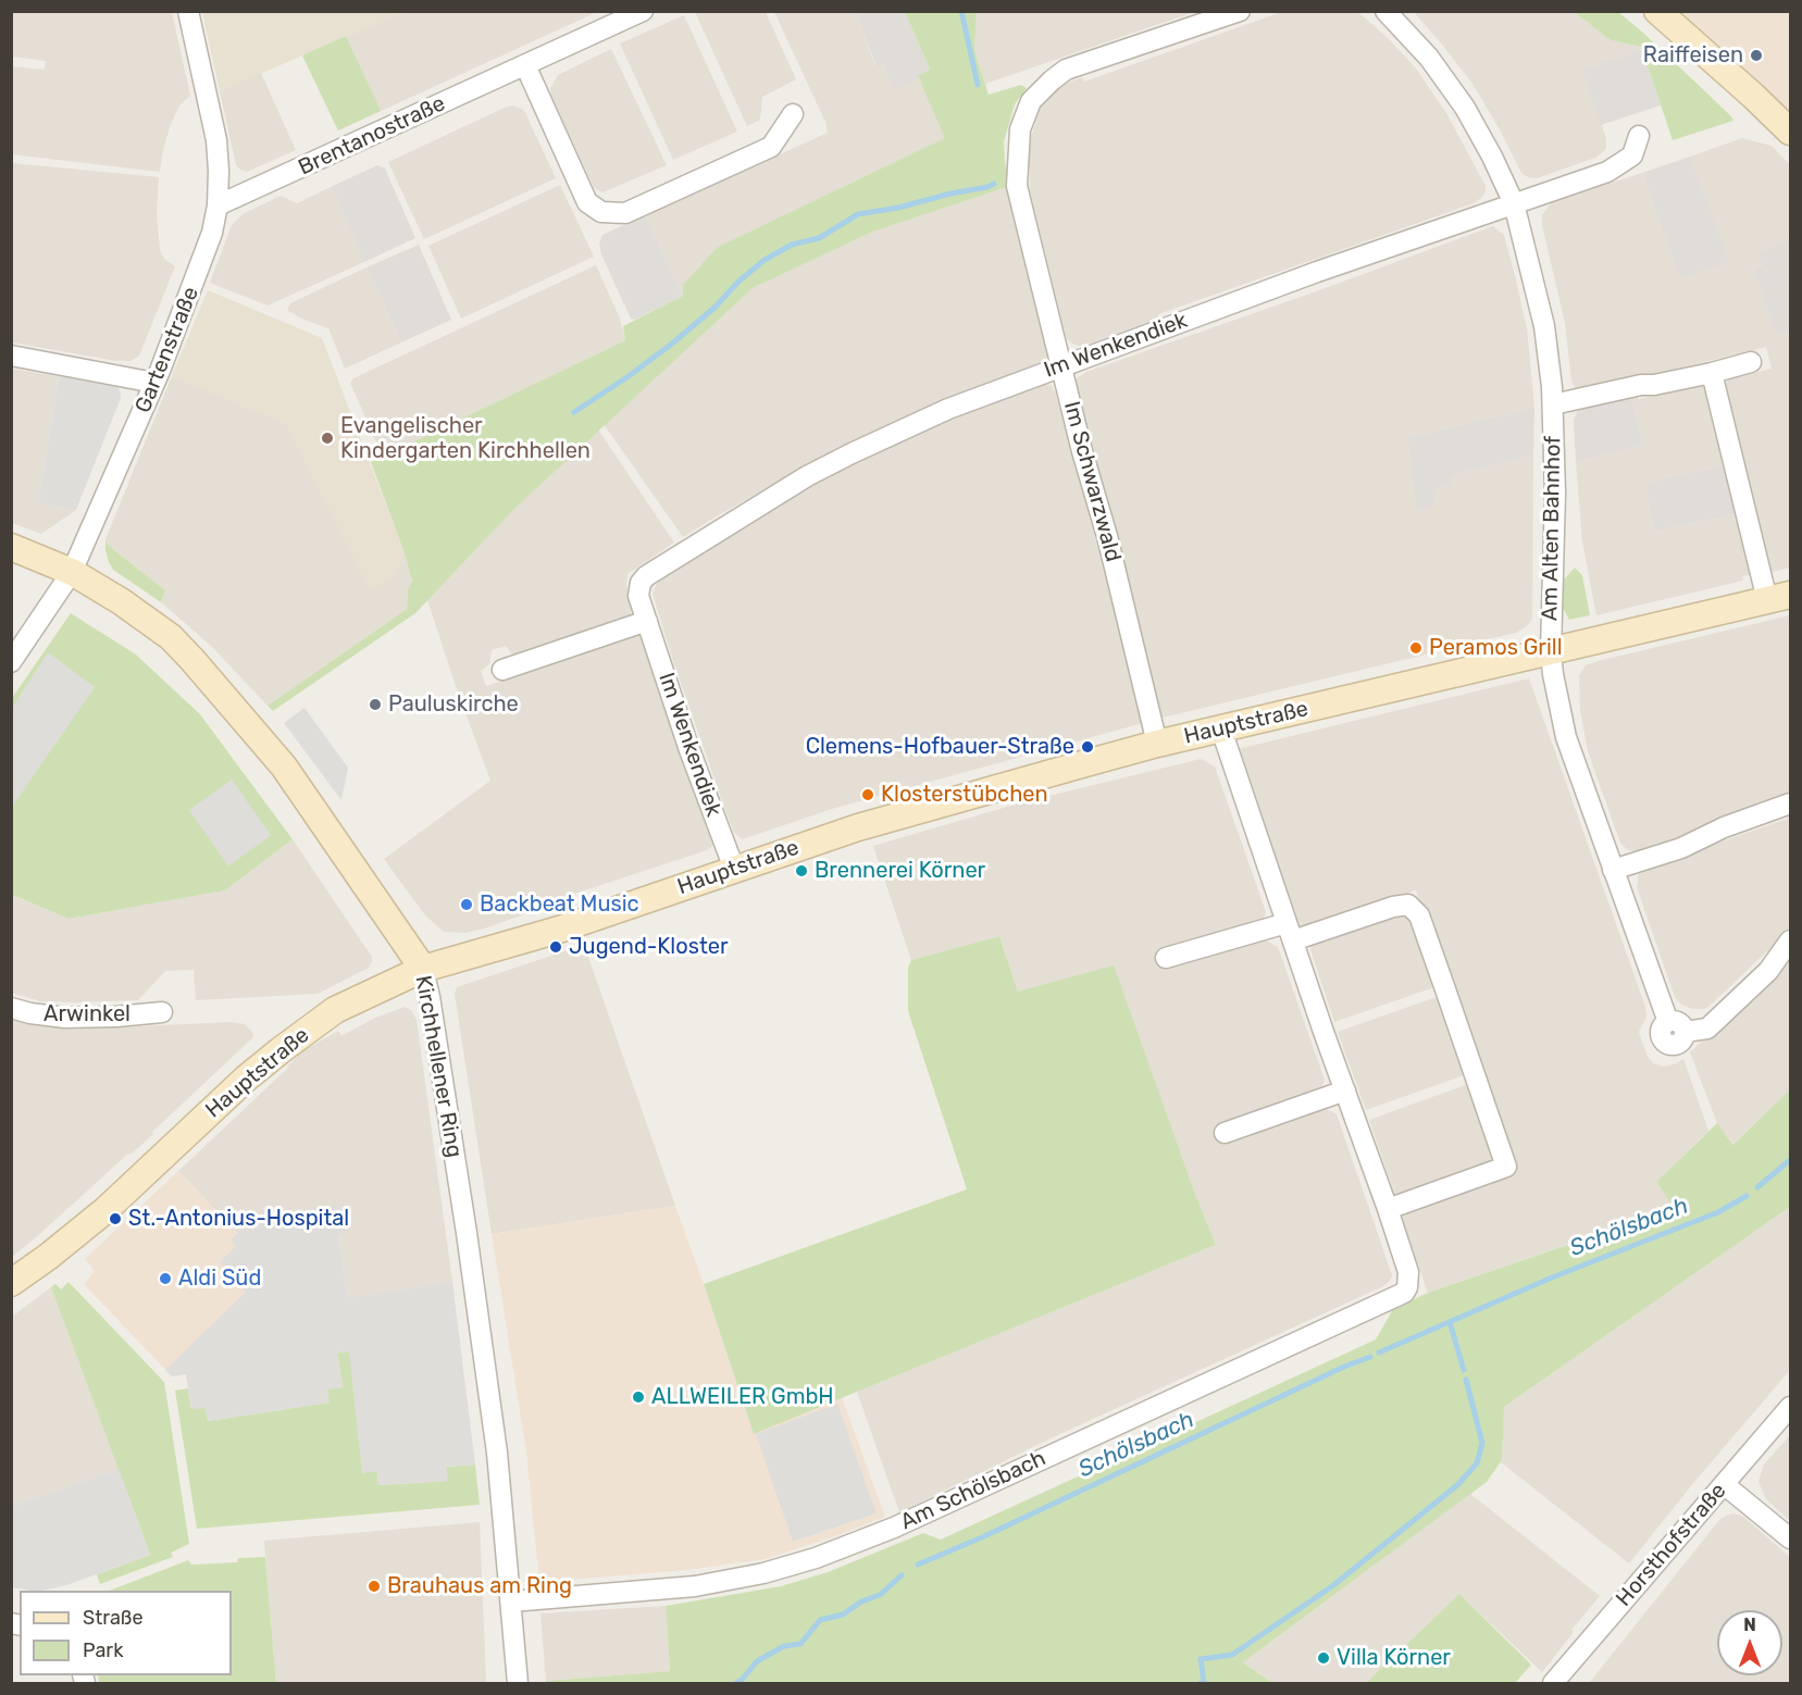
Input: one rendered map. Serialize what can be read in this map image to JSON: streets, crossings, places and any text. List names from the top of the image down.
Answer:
{
  "streets": {
    "street": [
      "Brentanostraße",
      "Im Wenkendiek",
      "Gartenstraße",
      "Im Schwarzwald",
      "Am Alten Bahnhof",
      "Hauptstraße",
      "Arwinkel",
      "Kirchhellener Ring",
      "Am Schölsbach",
      "Horsthofstraße"
    ]
  },
  "crossings": [
    ["Brentanostraße", "Gartenstraße"],
    ["Im Wenkendiek", "Im Schwarzwald"],
    ["Im Wenkendiek", "Am Alten Bahnhof"],
    ["Im Wenkendiek", "Hauptstraße"],
    ["Gartenstraße", "Kirchhellener Ring"],
    ["Im Schwarzwald", "Hauptstraße"],
    ["Am Alten Bahnhof", "Hauptstraße"],
    ["Hauptstraße", "Kirchhellener Ring"],
    ["Kirchhellener Ring", "Am Schölsbach"]
  ],
  "water": ["Schölsbach"],
  "places": [
    "Raiffeisen",
    "Evangelischer Kindergarten Kirchhellen",
    "Peramos Grill",
    "Pauluskirche",
    "Clemens-Hofbauer-Straße",
    "Klosterstübchen",
    "Brennerei Körner",
    "Backbeat Music",
    "Jugend-Kloster",
    "St.-Antonius-Hospital",
    "Aldi Süd",
    "ALLWEILER GmbH",
    "Brauhaus am Ring",
    "Villa Körner"
  ],
  "legend": ["Straße", "Park"],
  "north": "top"
}
